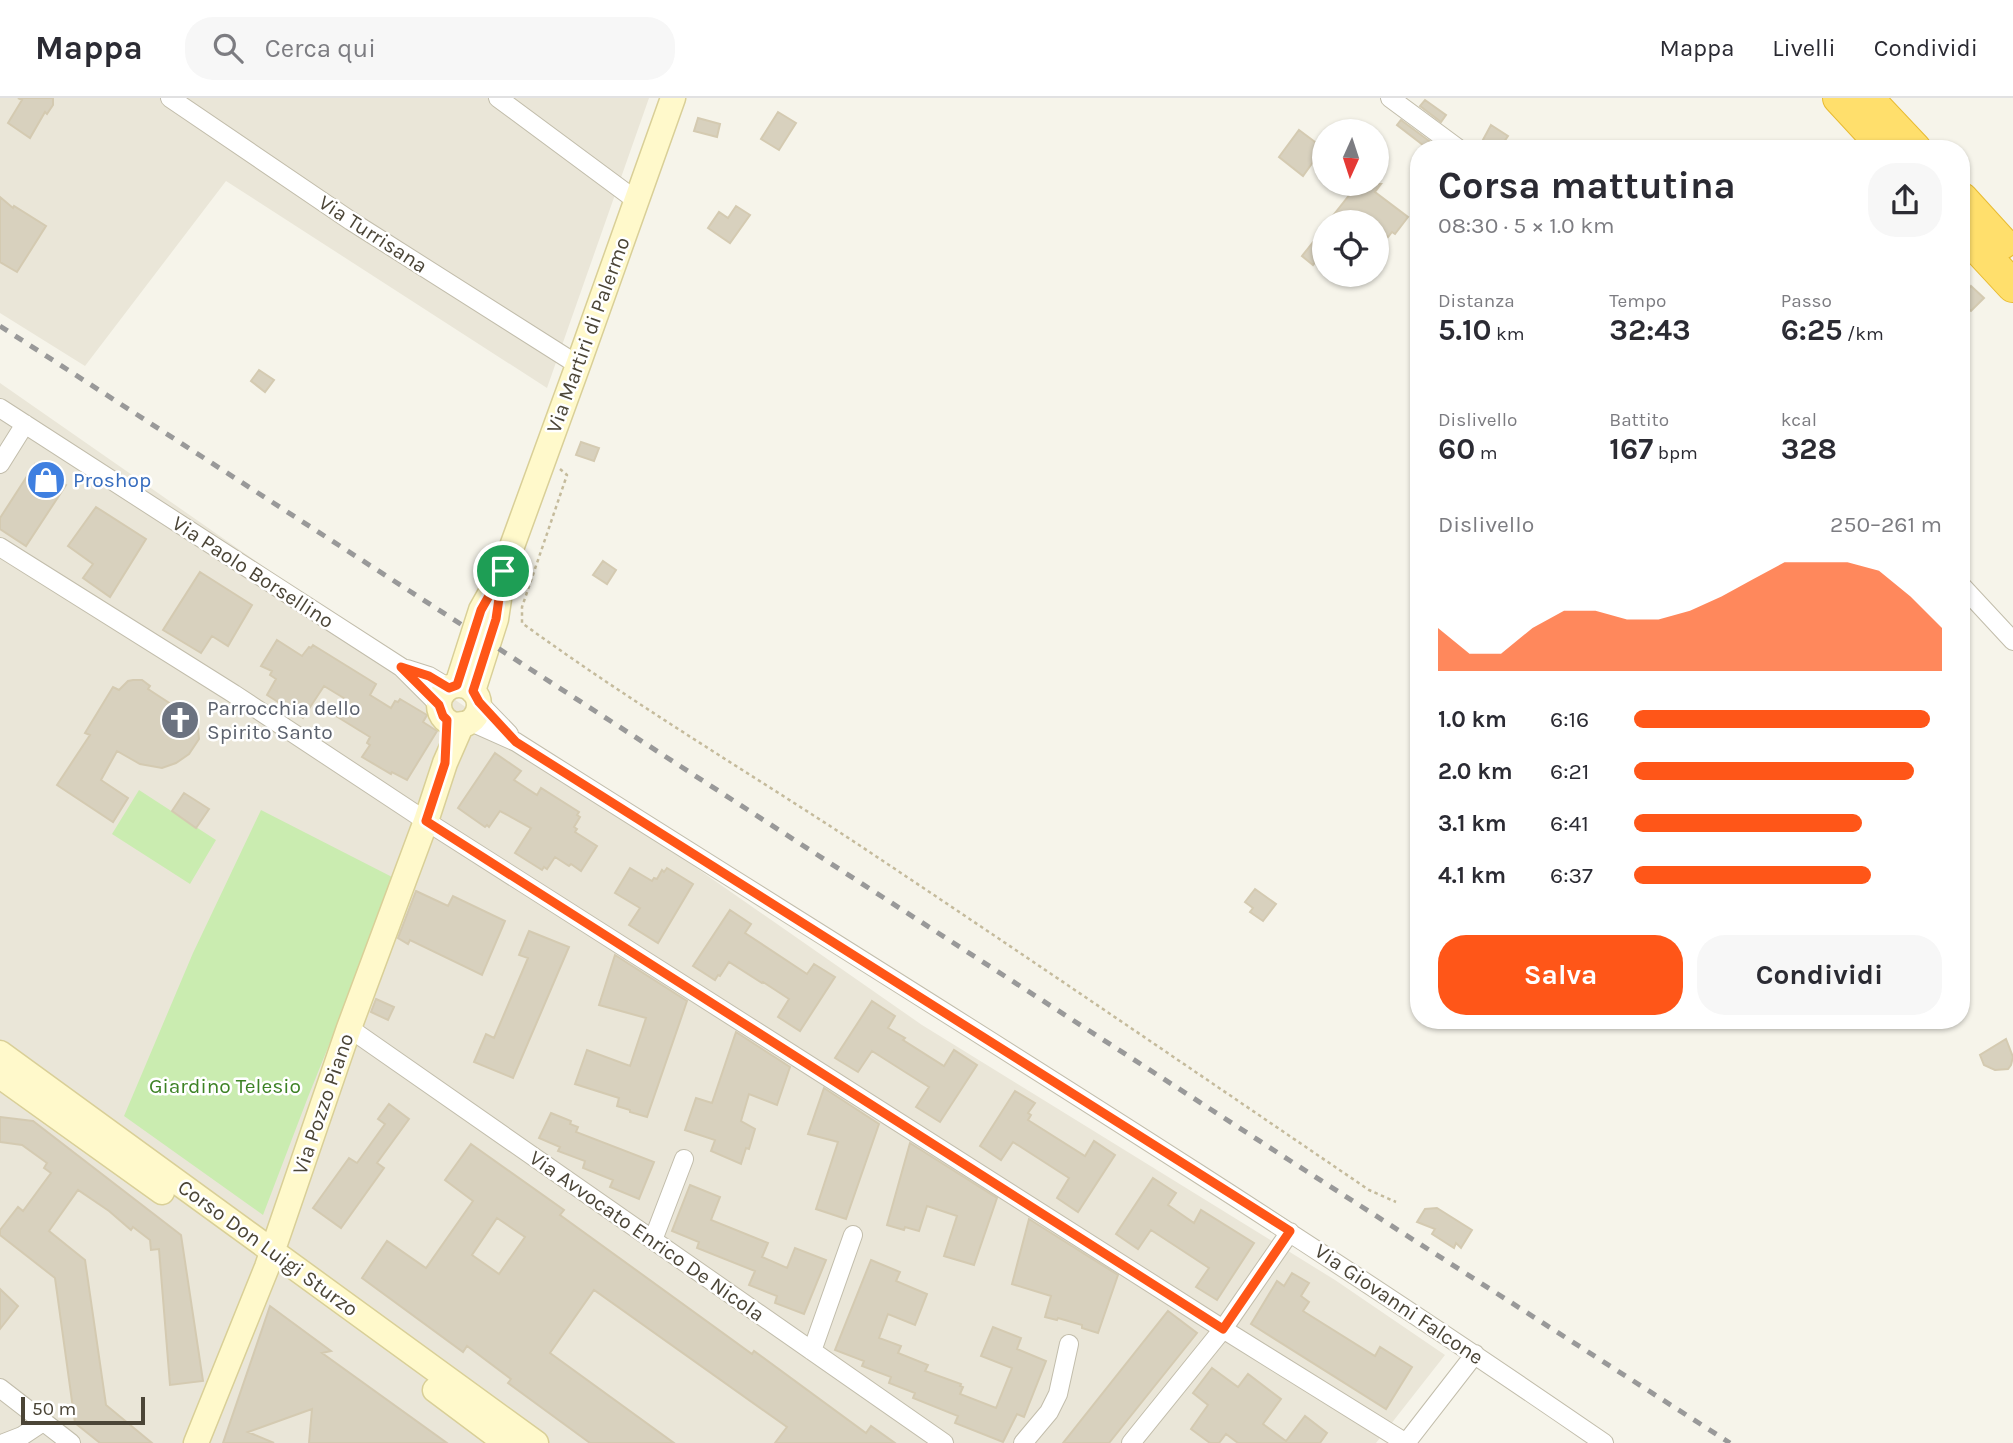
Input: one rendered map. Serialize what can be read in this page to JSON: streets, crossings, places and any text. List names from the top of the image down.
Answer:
{
  "streets": {
    "street": [
      "Via Turrisana",
      "Via Martiri di Palermo",
      "Via Paolo Borsellino",
      "Via Pozzo Piano",
      "Via Avvocato Enrico De Nicola",
      "Corso Don Luigi Sturzo",
      "Via Giovanni Falcone"
    ]
  },
  "crossings": [
    ["Via Turrisana", "Via Martiri di Palermo"],
    ["Via Martiri di Palermo", "Via Pozzo Piano"],
    ["Via Paolo Borsellino", "Via Pozzo Piano"],
    ["Via Paolo Borsellino", "Via Giovanni Falcone"],
    ["Via Pozzo Piano", "Via Avvocato Enrico De Nicola"],
    ["Via Pozzo Piano", "Corso Don Luigi Sturzo"],
    ["Via Pozzo Piano", "Via Giovanni Falcone"]
  ],
  "parks": ["Giardino Telesio"],
  "places": {
    "shop": ["Proshop"],
    "church": ["Parrocchia dello Spirito Santo"]
  },
  "scale_bar": "50 m",
  "north": "bottom",
  "page": {
    "header": "Mappa",
    "search": "Cerca qui",
    "nav": ["Mappa", "Livelli", "Condividi"],
    "heading": ["Corsa mattutina", "08:30 · 5 × 1.0 km"],
    "stats": [
      ["Distanza", "5.10 km"],
      ["Tempo", "32:43"],
      ["Passo", "6:25 /km"],
      ["Dislivello", "60 m"],
      ["Battito", "167 bpm"],
      ["kcal", "328"]
    ],
    "chart": ["Dislivello", "250–261 m"],
    "list": [
      {
        "name": "1.0 km",
        "note": "6:16"
      },
      {
        "name": "2.0 km",
        "note": "6:21"
      },
      {
        "name": "3.1 km",
        "note": "6:41"
      },
      {
        "name": "4.1 km",
        "note": "6:37"
      }
    ],
    "buttons": ["Salva", "Condividi"],
    "scale": "50 m"
  }
}
